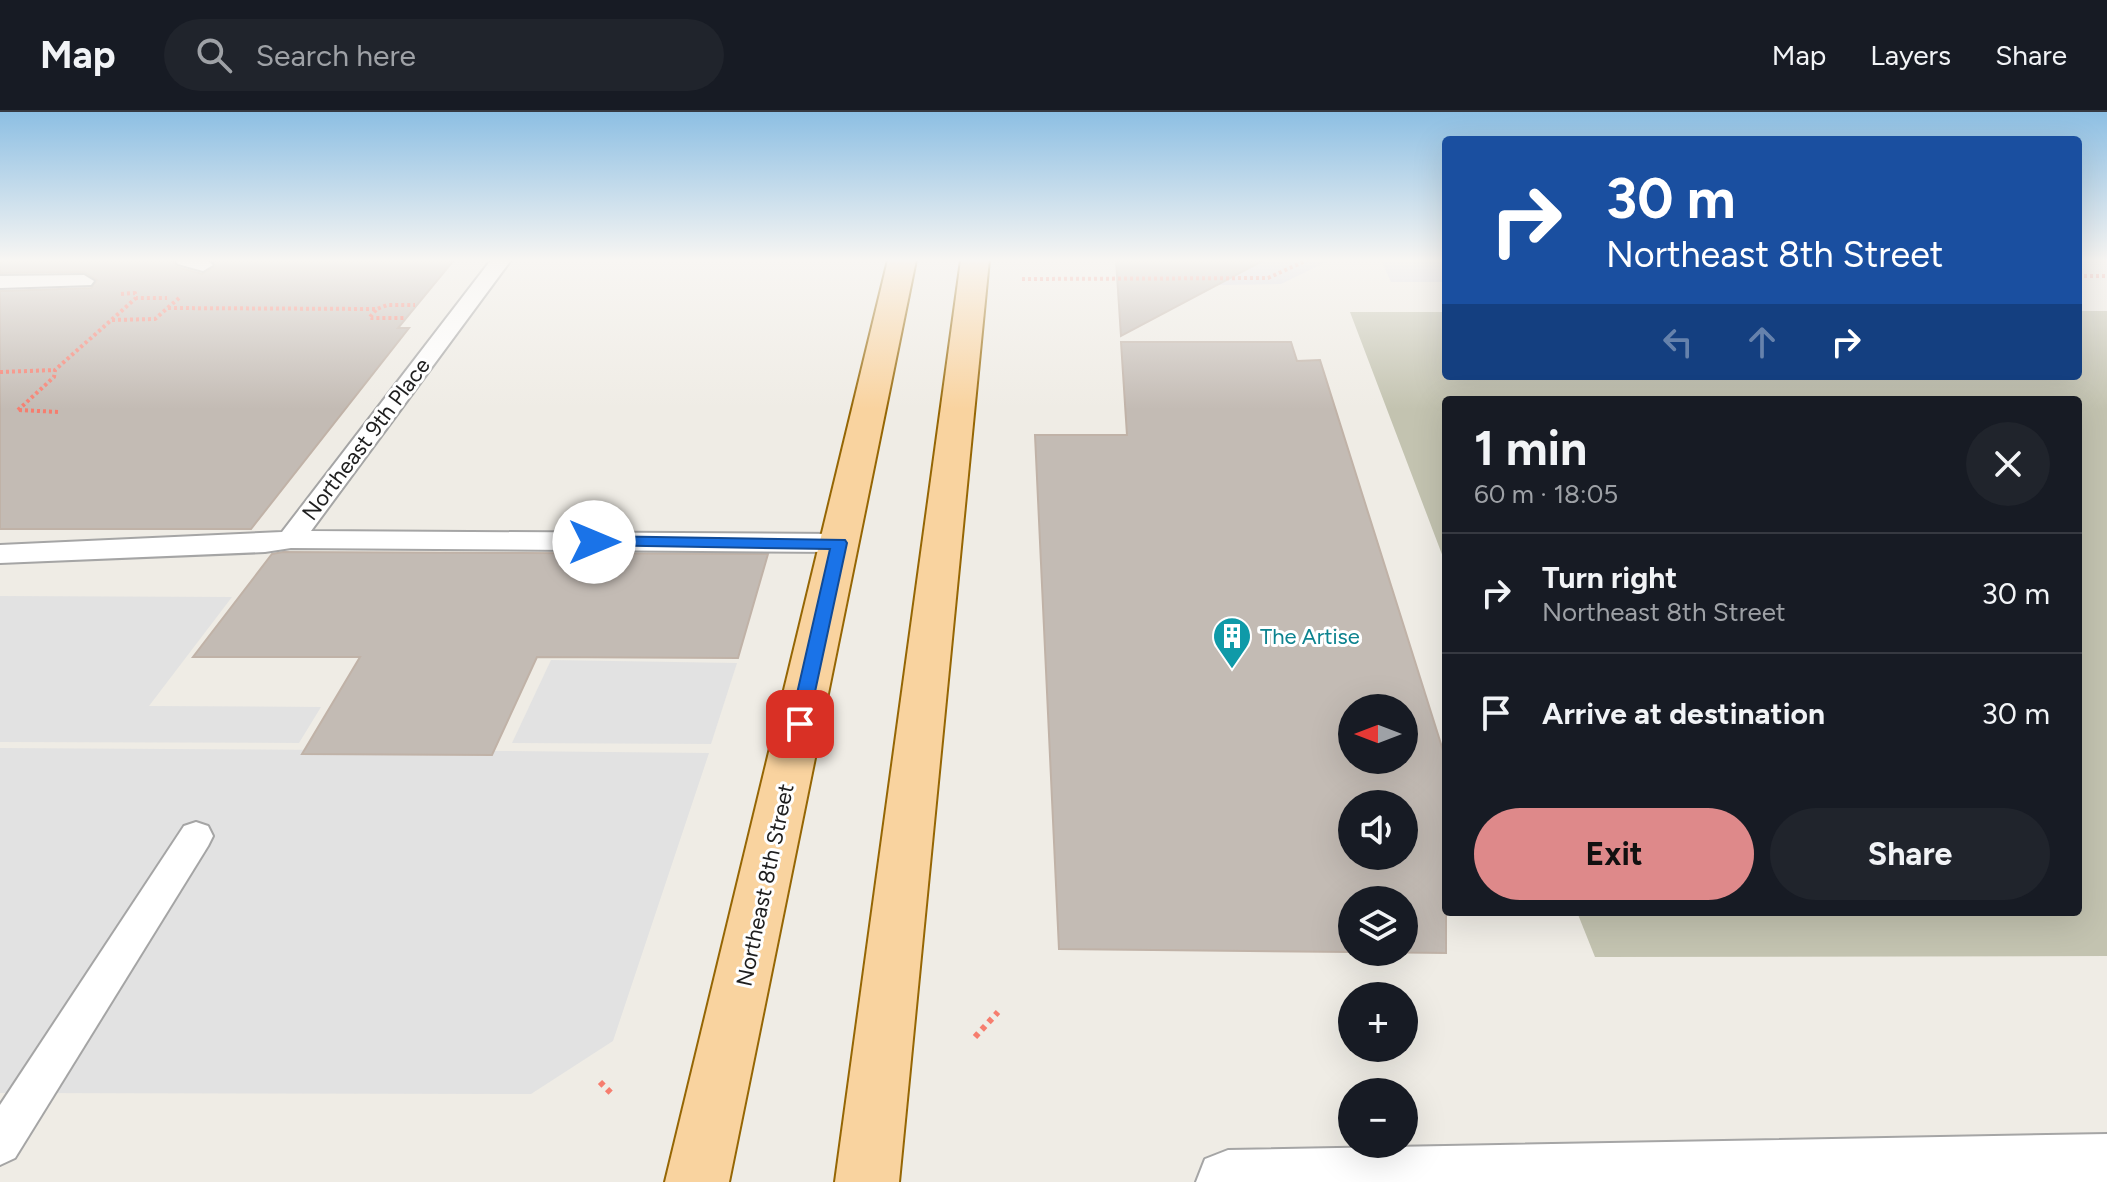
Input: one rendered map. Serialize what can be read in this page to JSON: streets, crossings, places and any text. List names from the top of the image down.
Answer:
{
  "streets": {
    "main road": ["Northeast 8th Street"],
    "lane": ["Northeast 9th Place"]
  },
  "places": {
    "building": ["The Artise"]
  },
  "north": "left",
  "page": {
    "header": "Map",
    "search": "Search here",
    "nav": ["Map", "Layers", "Share"],
    "turn": ["30 m", "Northeast 8th Street"],
    "heading": ["1 min", "60 m · 18:05"],
    "list": [
      {
        "name": "Turn right",
        "note": "Northeast 8th Street",
        "value": "30 m"
      },
      {
        "name": "Arrive at destination",
        "value": "30 m"
      }
    ],
    "map_buttons": ["+", "−"],
    "buttons": ["Exit", "Share"]
  }
}
